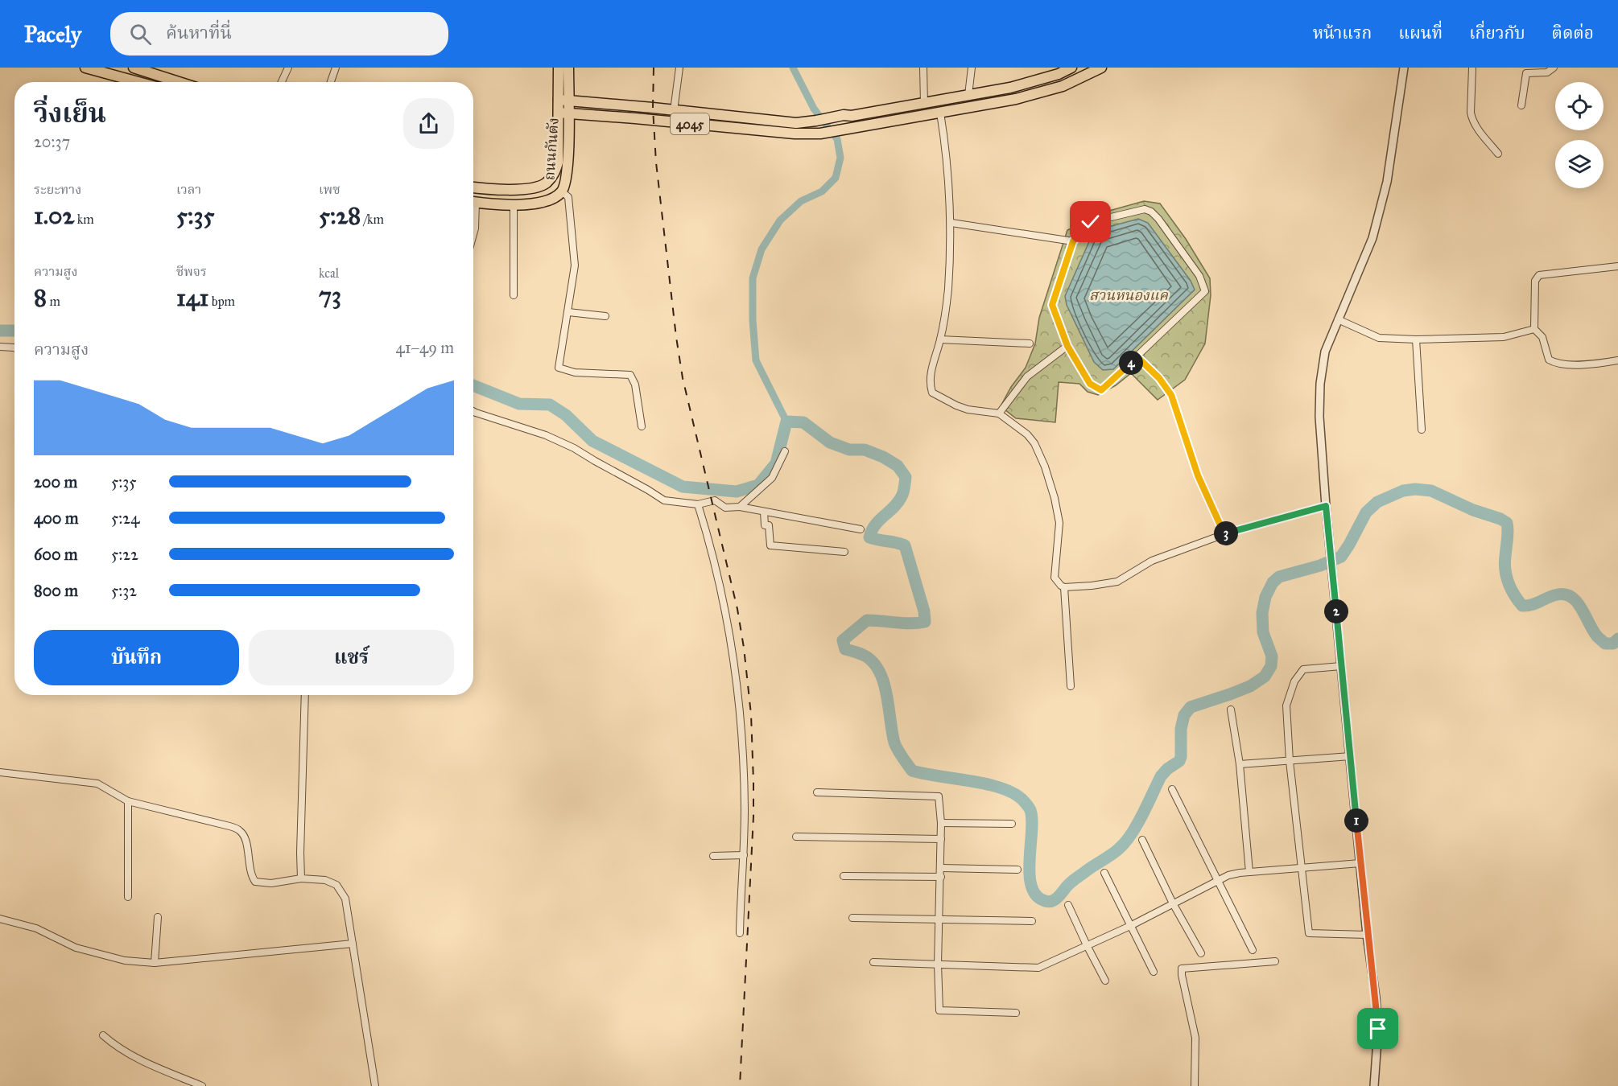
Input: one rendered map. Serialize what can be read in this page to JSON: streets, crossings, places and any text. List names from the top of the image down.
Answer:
{
  "streets": {
    "main road": ["4045", "ถนนกันตัง"]
  },
  "crossings": [
    ["4045", "ถนนกันตัง"]
  ],
  "parks": ["สวนหนองแค"],
  "page": {
    "header": "Pacely",
    "search": "ค้นหาที่นี่",
    "nav": [
      "หน้าแรก",
      "แผนที่",
      "เกี่ยวกับ",
      "ติดต่อ"
    ],
    "heading": ["วิ่งเย็น", "20:37"],
    "stats": [
      ["ระยะทาง", "1.02 km"],
      ["เวลา", "5:35"],
      ["เพซ", "5:28 /km"],
      ["ความสูง", "8 m"],
      ["ชีพจร", "141 bpm"],
      ["kcal", "73"]
    ],
    "chart": ["ความสูง", "41–49 m"],
    "pins": [
      "4",
      "3",
      "2",
      "1"
    ],
    "list": [
      {
        "name": "200 m",
        "note": "5:35"
      },
      {
        "name": "400 m",
        "note": "5:24"
      },
      {
        "name": "600 m",
        "note": "5:22"
      },
      {
        "name": "800 m",
        "note": "5:32"
      }
    ],
    "buttons": ["บันทึก", "แชร์"]
  }
}
